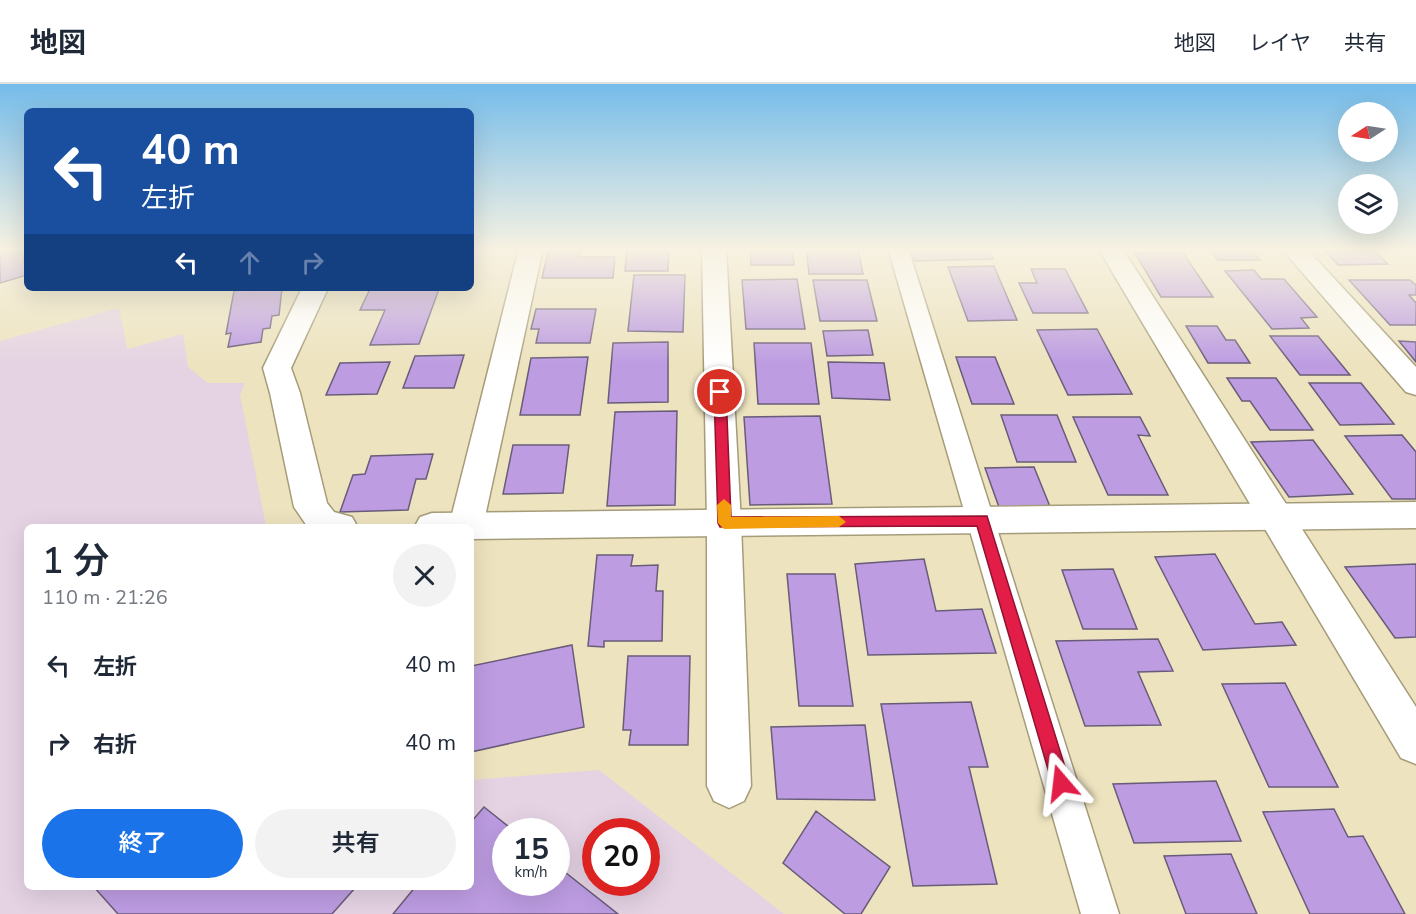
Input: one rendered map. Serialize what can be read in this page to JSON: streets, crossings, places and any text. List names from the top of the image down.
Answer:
{
  "north": "left",
  "page": {
    "header": "地図",
    "nav": ["地図", "レイヤ", "共有"],
    "turn": ["40 m", "左折"],
    "heading": ["1 分", "110 m · 21:26"],
    "list": [
      {
        "name": "左折",
        "value": "40 m"
      },
      {
        "name": "右折",
        "value": "40 m"
      }
    ],
    "buttons": ["終了", "共有"],
    "speed": "15 km/h",
    "limit": "20"
  }
}
